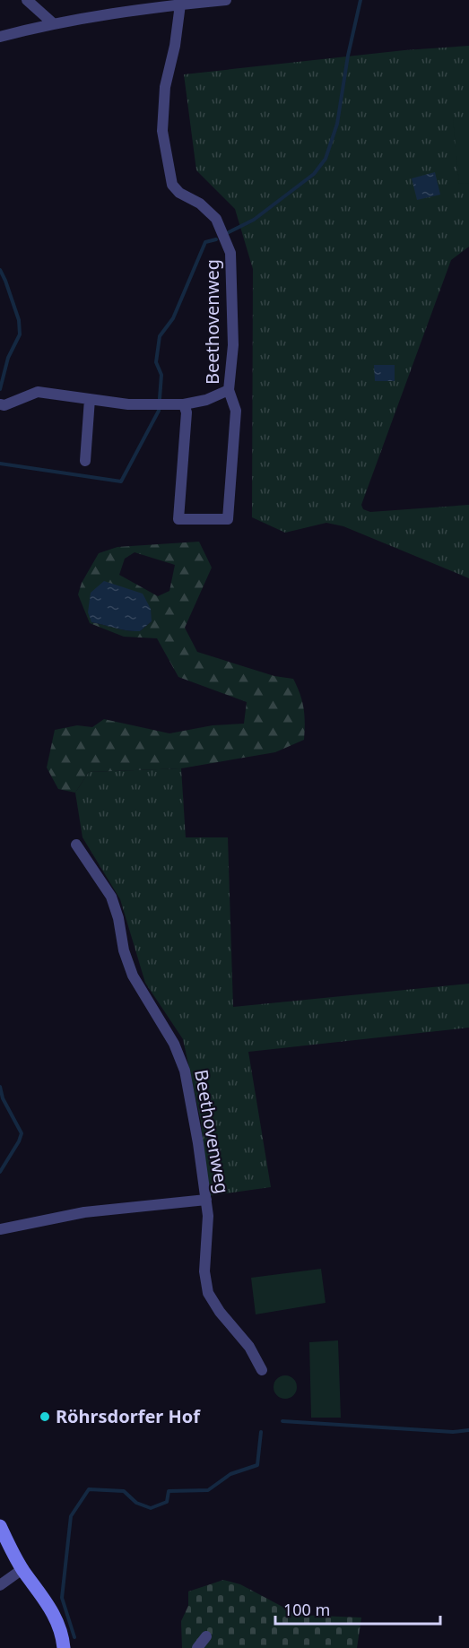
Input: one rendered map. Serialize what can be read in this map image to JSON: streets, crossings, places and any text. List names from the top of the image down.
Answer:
{
  "streets": {
    "street": ["Beethovenweg"]
  },
  "places": ["Röhrsdorfer Hof"],
  "scale_bar": "100 m"
}
